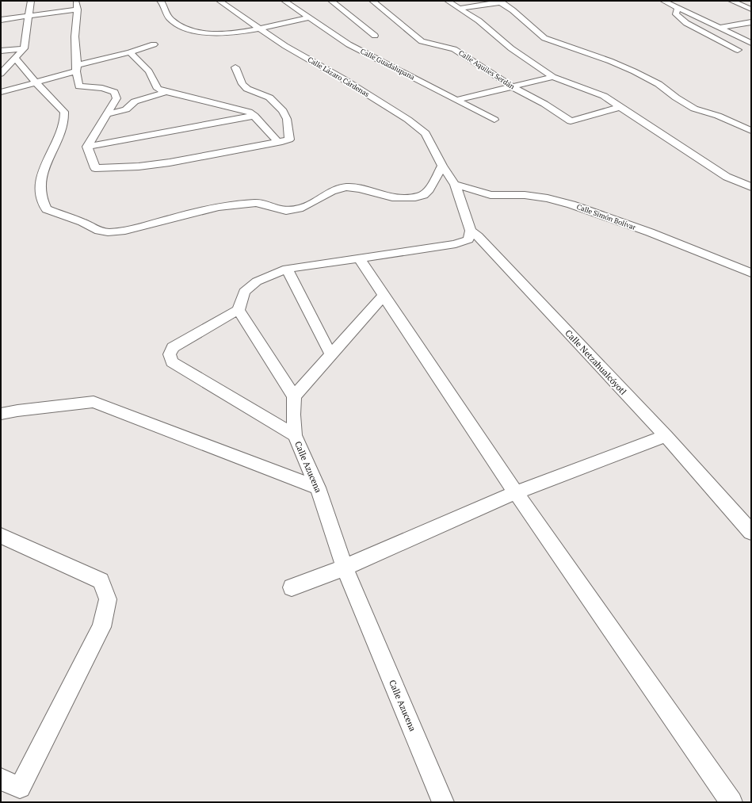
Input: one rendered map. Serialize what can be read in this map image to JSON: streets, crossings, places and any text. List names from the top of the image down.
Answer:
{
  "streets": {
    "street": [
      "Calle Guadalupana",
      "Calle Aquiles Serdán",
      "Calle Lázaro Cárdenas",
      "Calle Simón Bolívar",
      "Calle Netzahualcóyotl",
      "Calle Azucena"
    ]
  },
  "crossings": [
    ["Calle Lázaro Cárdenas", "Calle Simón Bolívar"]
  ]
}
